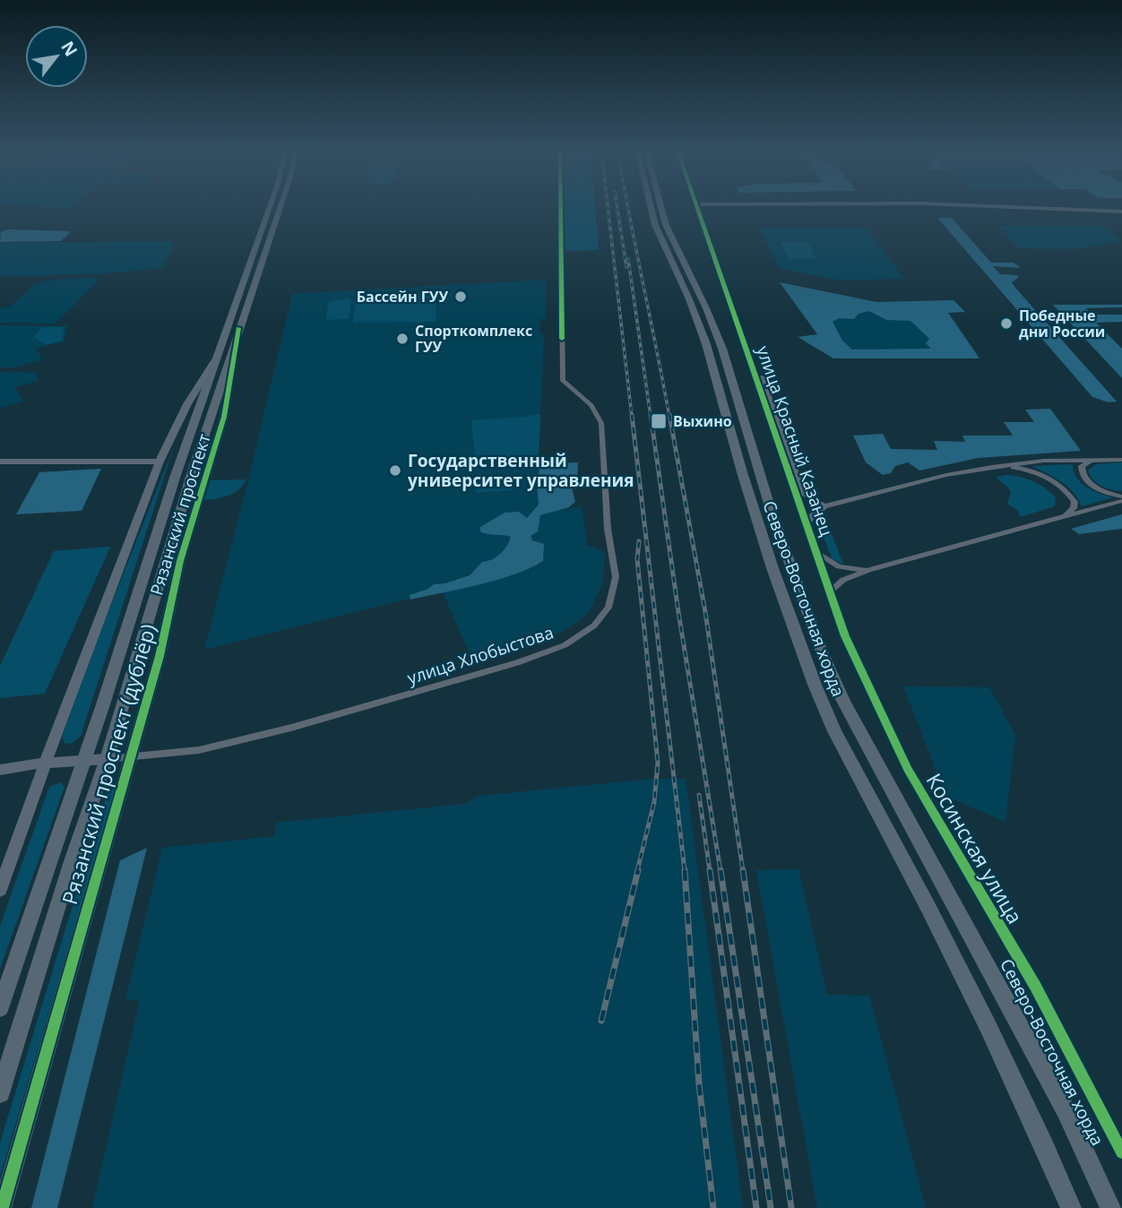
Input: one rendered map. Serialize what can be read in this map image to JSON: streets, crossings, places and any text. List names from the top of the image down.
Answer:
{
  "streets": {
    "main road": ["Рязанский проспект", "Северо-Восточная хорда"],
    "street": [
      "улица Красный Казанец",
      "улица Хлобыстова",
      "Рязанский проспект (дублёр)",
      "Косинская улица"
    ]
  },
  "crossings": [
    ["улица Красный Казанец", "Косинская улица"],
    ["Рязанский проспект", "улица Хлобыстова"],
    ["Рязанский проспект", "Рязанский проспект (дублёр)"],
    ["улица Хлобыстова", "Рязанский проспект (дублёр)"]
  ],
  "places": {
    "other": [
      "Бассейн ГУУ",
      "Победные дни России",
      "Спорткомплекс ГУУ",
      "Государственный университет управления"
    ],
    "transit": ["Выхино"]
  },
  "north": "top right"
}
